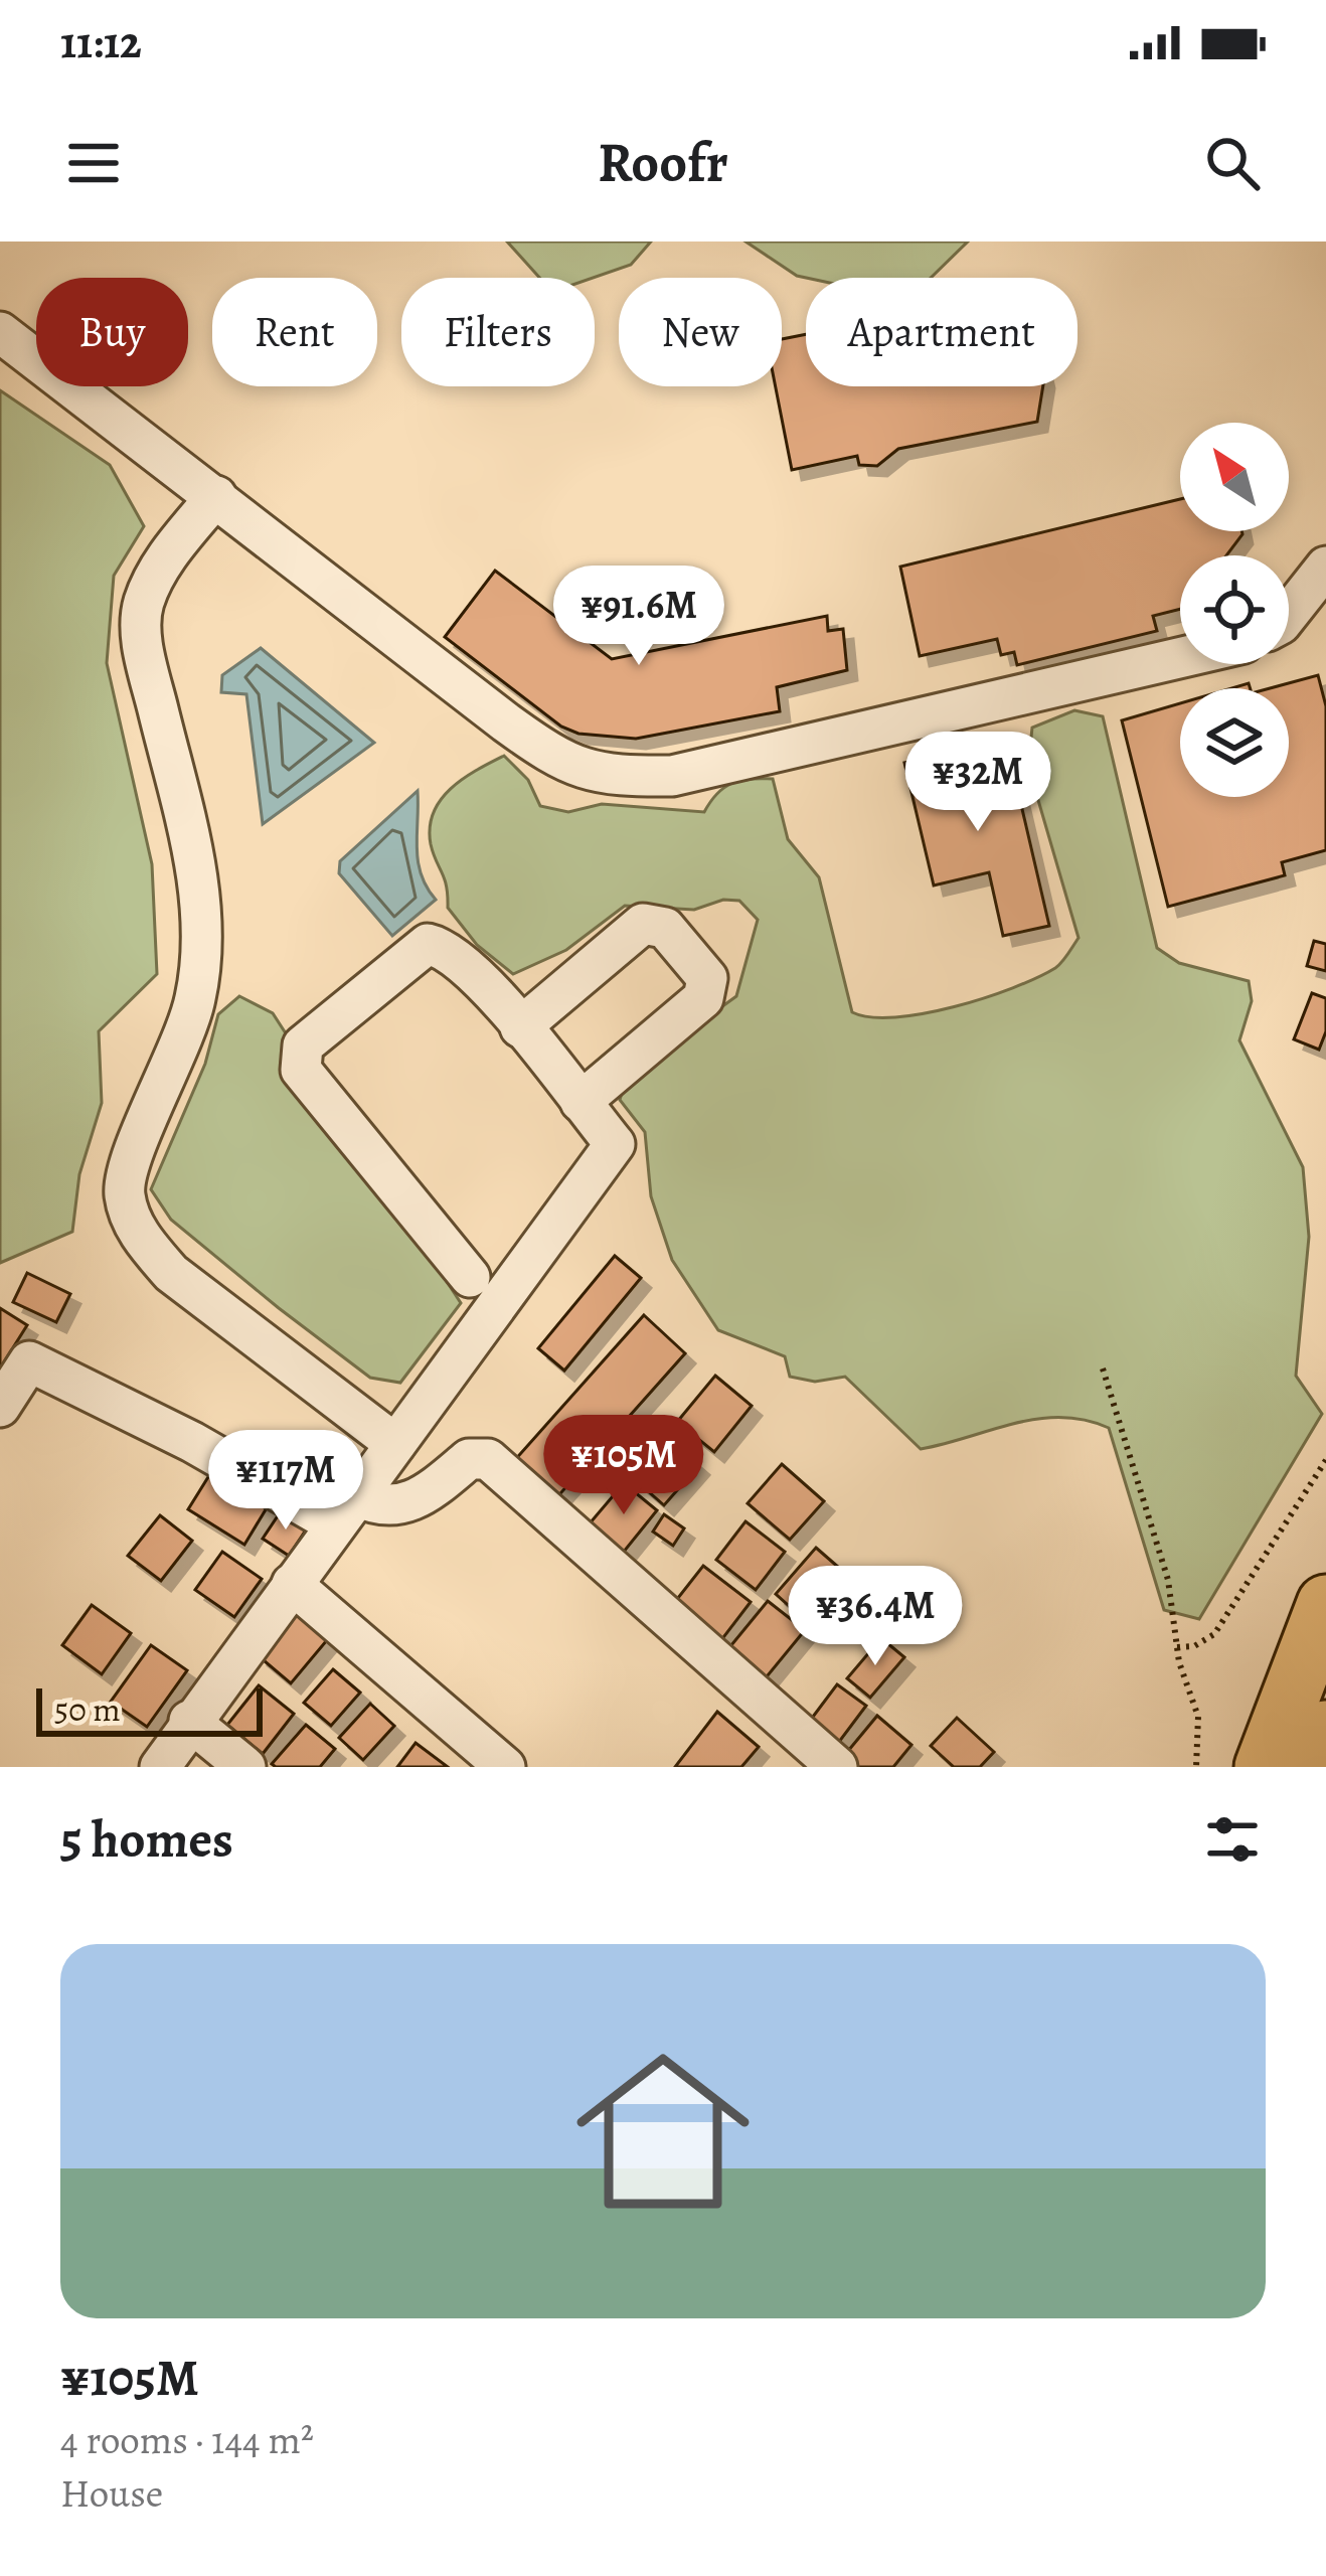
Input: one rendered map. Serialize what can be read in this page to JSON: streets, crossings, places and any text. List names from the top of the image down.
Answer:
{
  "scale_bar": "50 m",
  "north": "top left",
  "page": {
    "status": "11:12",
    "header": "Roofr",
    "chip": [
      "Buy",
      "Rent",
      "Filters",
      "New",
      "Apartment"
    ],
    "price": [
      "¥91.6M",
      "¥32M",
      "¥105M",
      "¥117M",
      "¥36.4M"
    ],
    "scale": "50 m",
    "heading": "5 homes",
    "list": [
      {
        "name": "¥105M",
        "note": "4 rooms · 144 m² · House"
      }
    ]
  }
}
